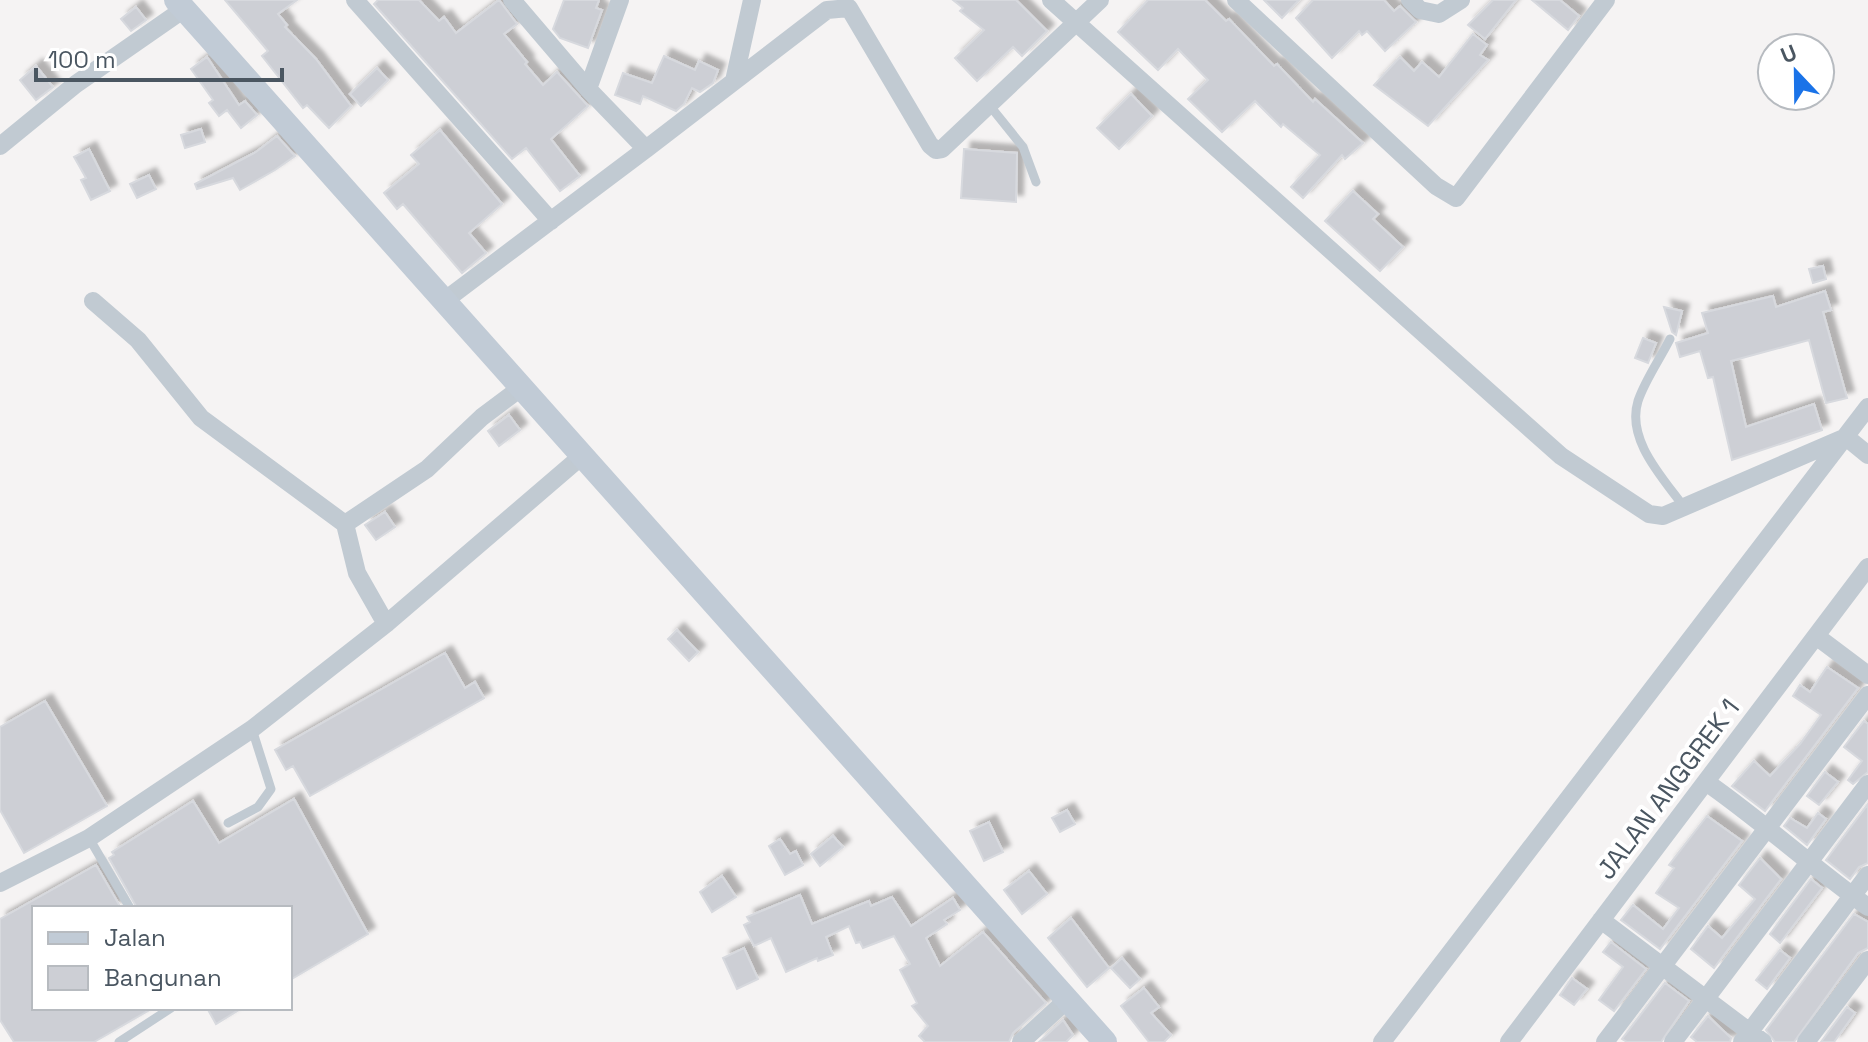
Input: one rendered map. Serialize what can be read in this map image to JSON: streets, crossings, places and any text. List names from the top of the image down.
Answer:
{
  "streets": {
    "street": ["JALAN ANGGREK 1"]
  },
  "legend": ["Jalan", "Bangunan"],
  "scale_bar": "100 m",
  "north": "top"
}
